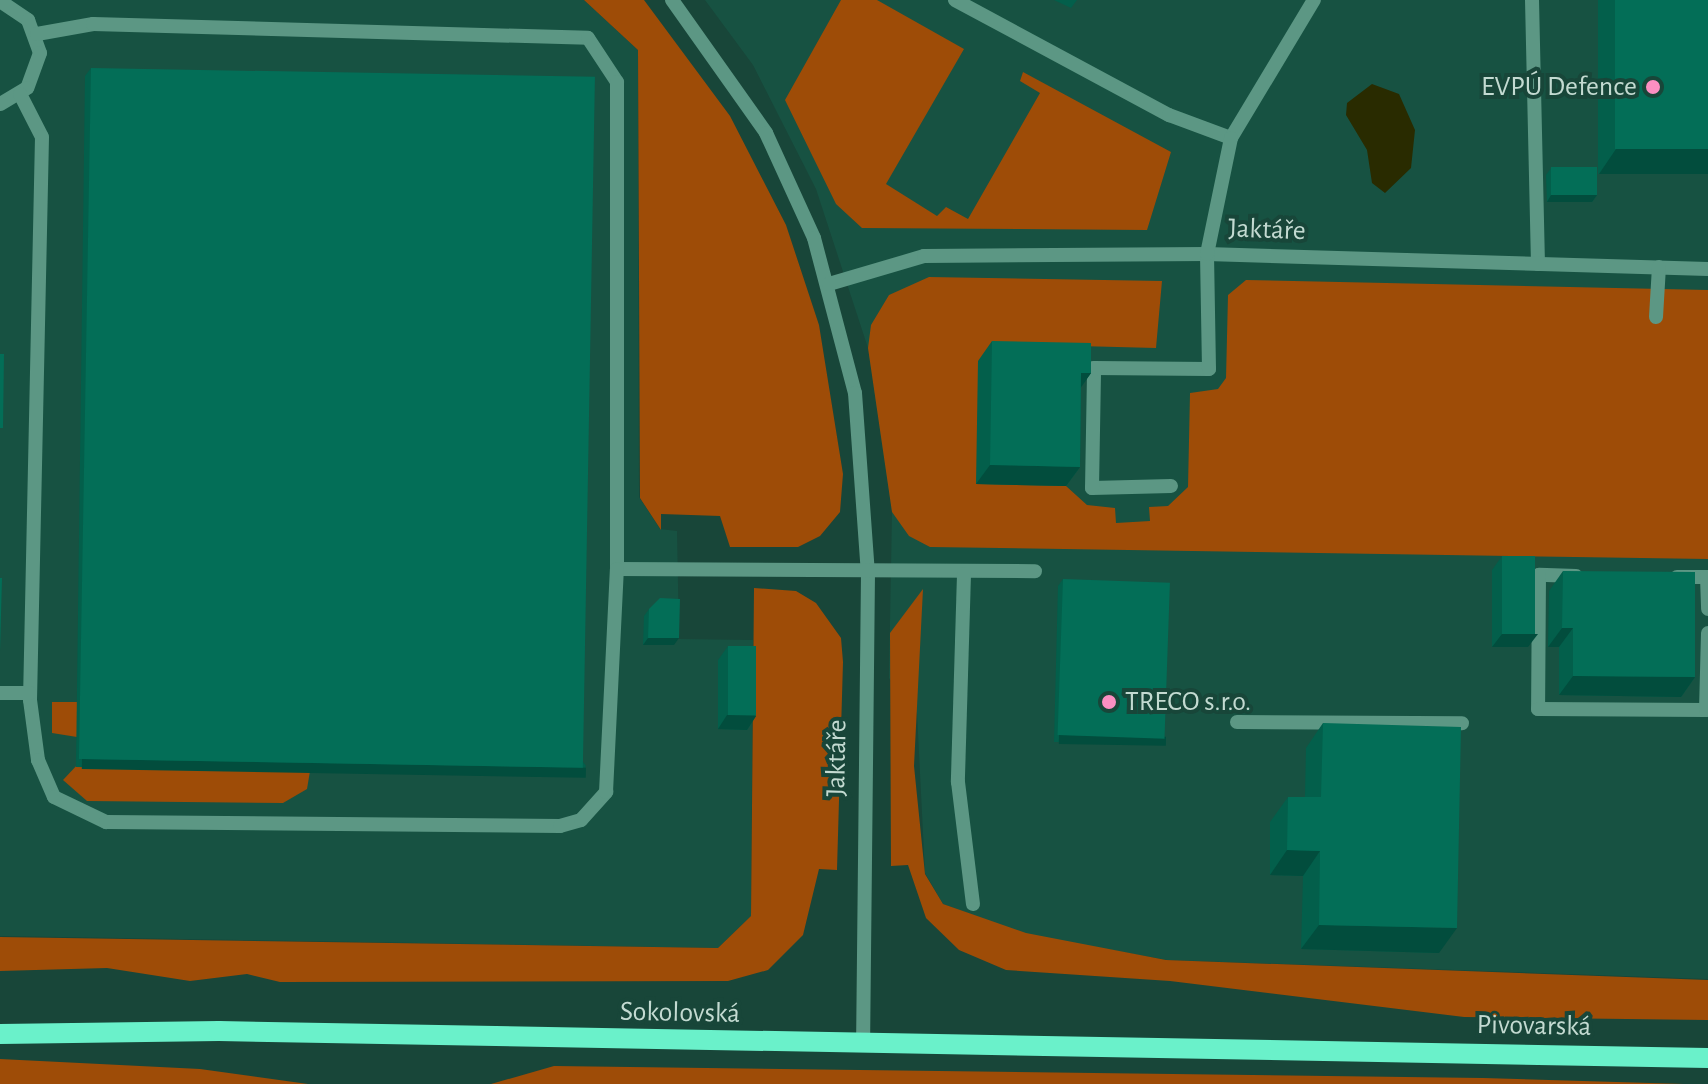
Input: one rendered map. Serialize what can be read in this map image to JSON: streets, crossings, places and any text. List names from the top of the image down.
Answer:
{
  "streets": {
    "main road": ["Sokolovská", "Pivovarská"],
    "street": ["Jaktáře"]
  },
  "crossings": [
    ["Jaktáře", "Sokolovská"],
    ["Sokolovská", "Pivovarská"]
  ],
  "places": ["EVPÚ Defence", "TRECO s.r.o."]
}
